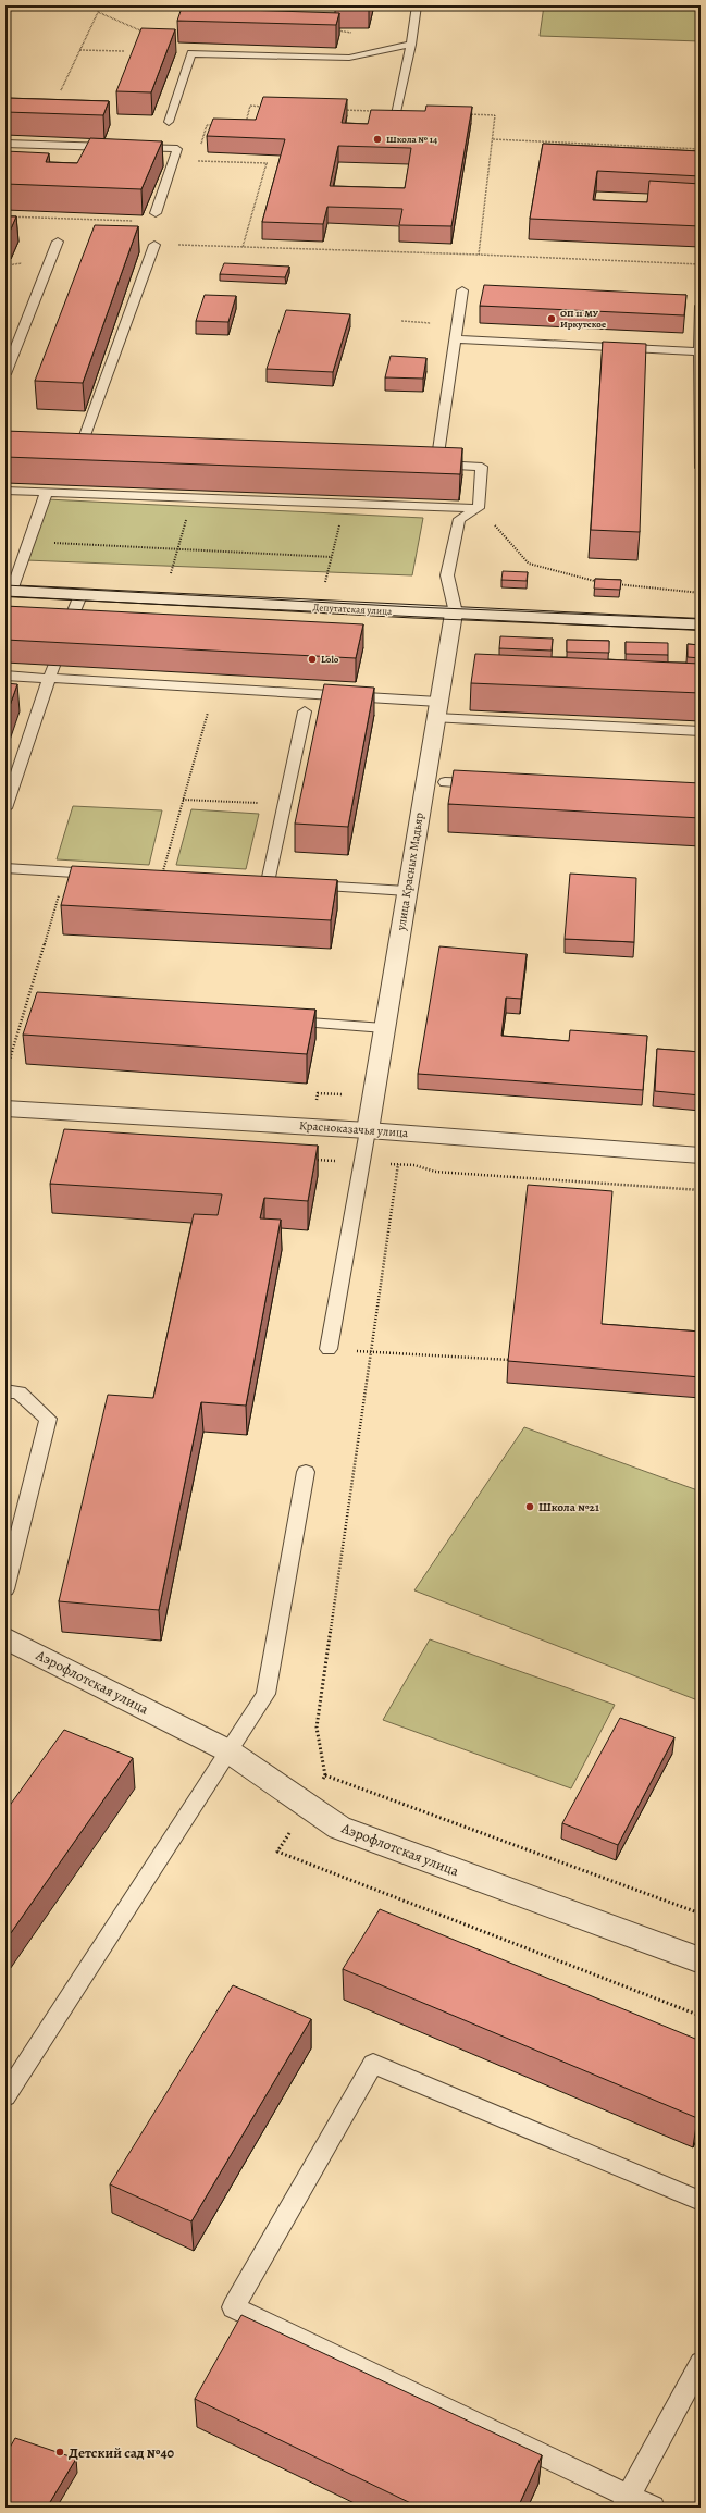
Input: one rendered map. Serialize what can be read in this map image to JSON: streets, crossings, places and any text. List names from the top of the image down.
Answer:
{
  "streets": {
    "street": [
      "Депутатская улица",
      "улица Красных Мадьяр",
      "Красноказачья улица",
      "Аэрофлотская улица"
    ]
  },
  "crossings": [
    ["Депутатская улица", "улица Красных Мадьяр"],
    ["улица Красных Мадьяр", "Красноказачья улица"]
  ],
  "places": [
    "Школа № 14",
    "ОП 11 МУ Иркутское",
    "Lolo",
    "Школа №21",
    "Детский сад №40"
  ]
}
